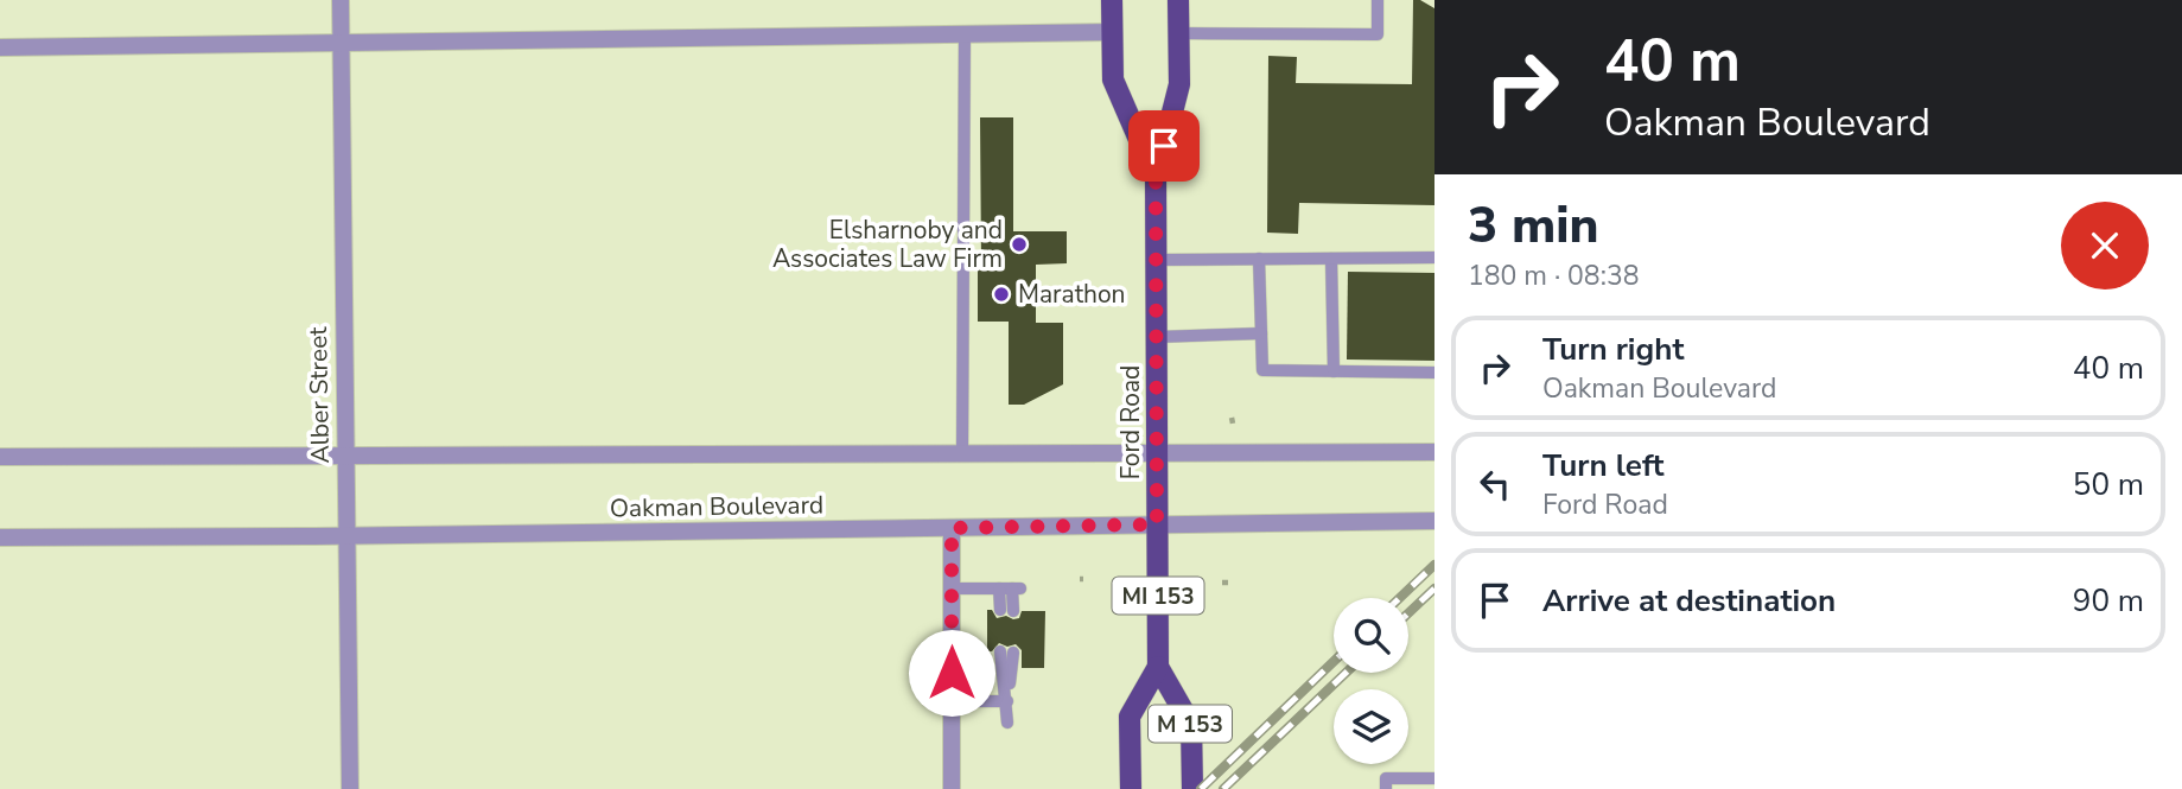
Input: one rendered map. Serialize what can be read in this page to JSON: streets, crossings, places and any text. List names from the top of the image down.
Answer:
{
  "streets": {
    "main road": ["Ford Road", "MI 153", "M 153"],
    "street": ["Alber Street", "Oakman Boulevard"]
  },
  "crossings": [
    ["Alber Street", "Oakman Boulevard"],
    ["Ford Road", "Oakman Boulevard"],
    ["Ford Road", "M 153"]
  ],
  "places": ["Elsharnoby and Associates Law Firm", "Marathon"],
  "page": {
    "turn": ["40 m", "Oakman Boulevard"],
    "heading": ["3 min", "180 m · 08:38"],
    "list": [
      {
        "name": "Turn right",
        "note": "Oakman Boulevard",
        "value": "40 m"
      },
      {
        "name": "Turn left",
        "note": "Ford Road",
        "value": "50 m"
      },
      {
        "name": "Arrive at destination",
        "value": "90 m"
      }
    ]
  }
}
